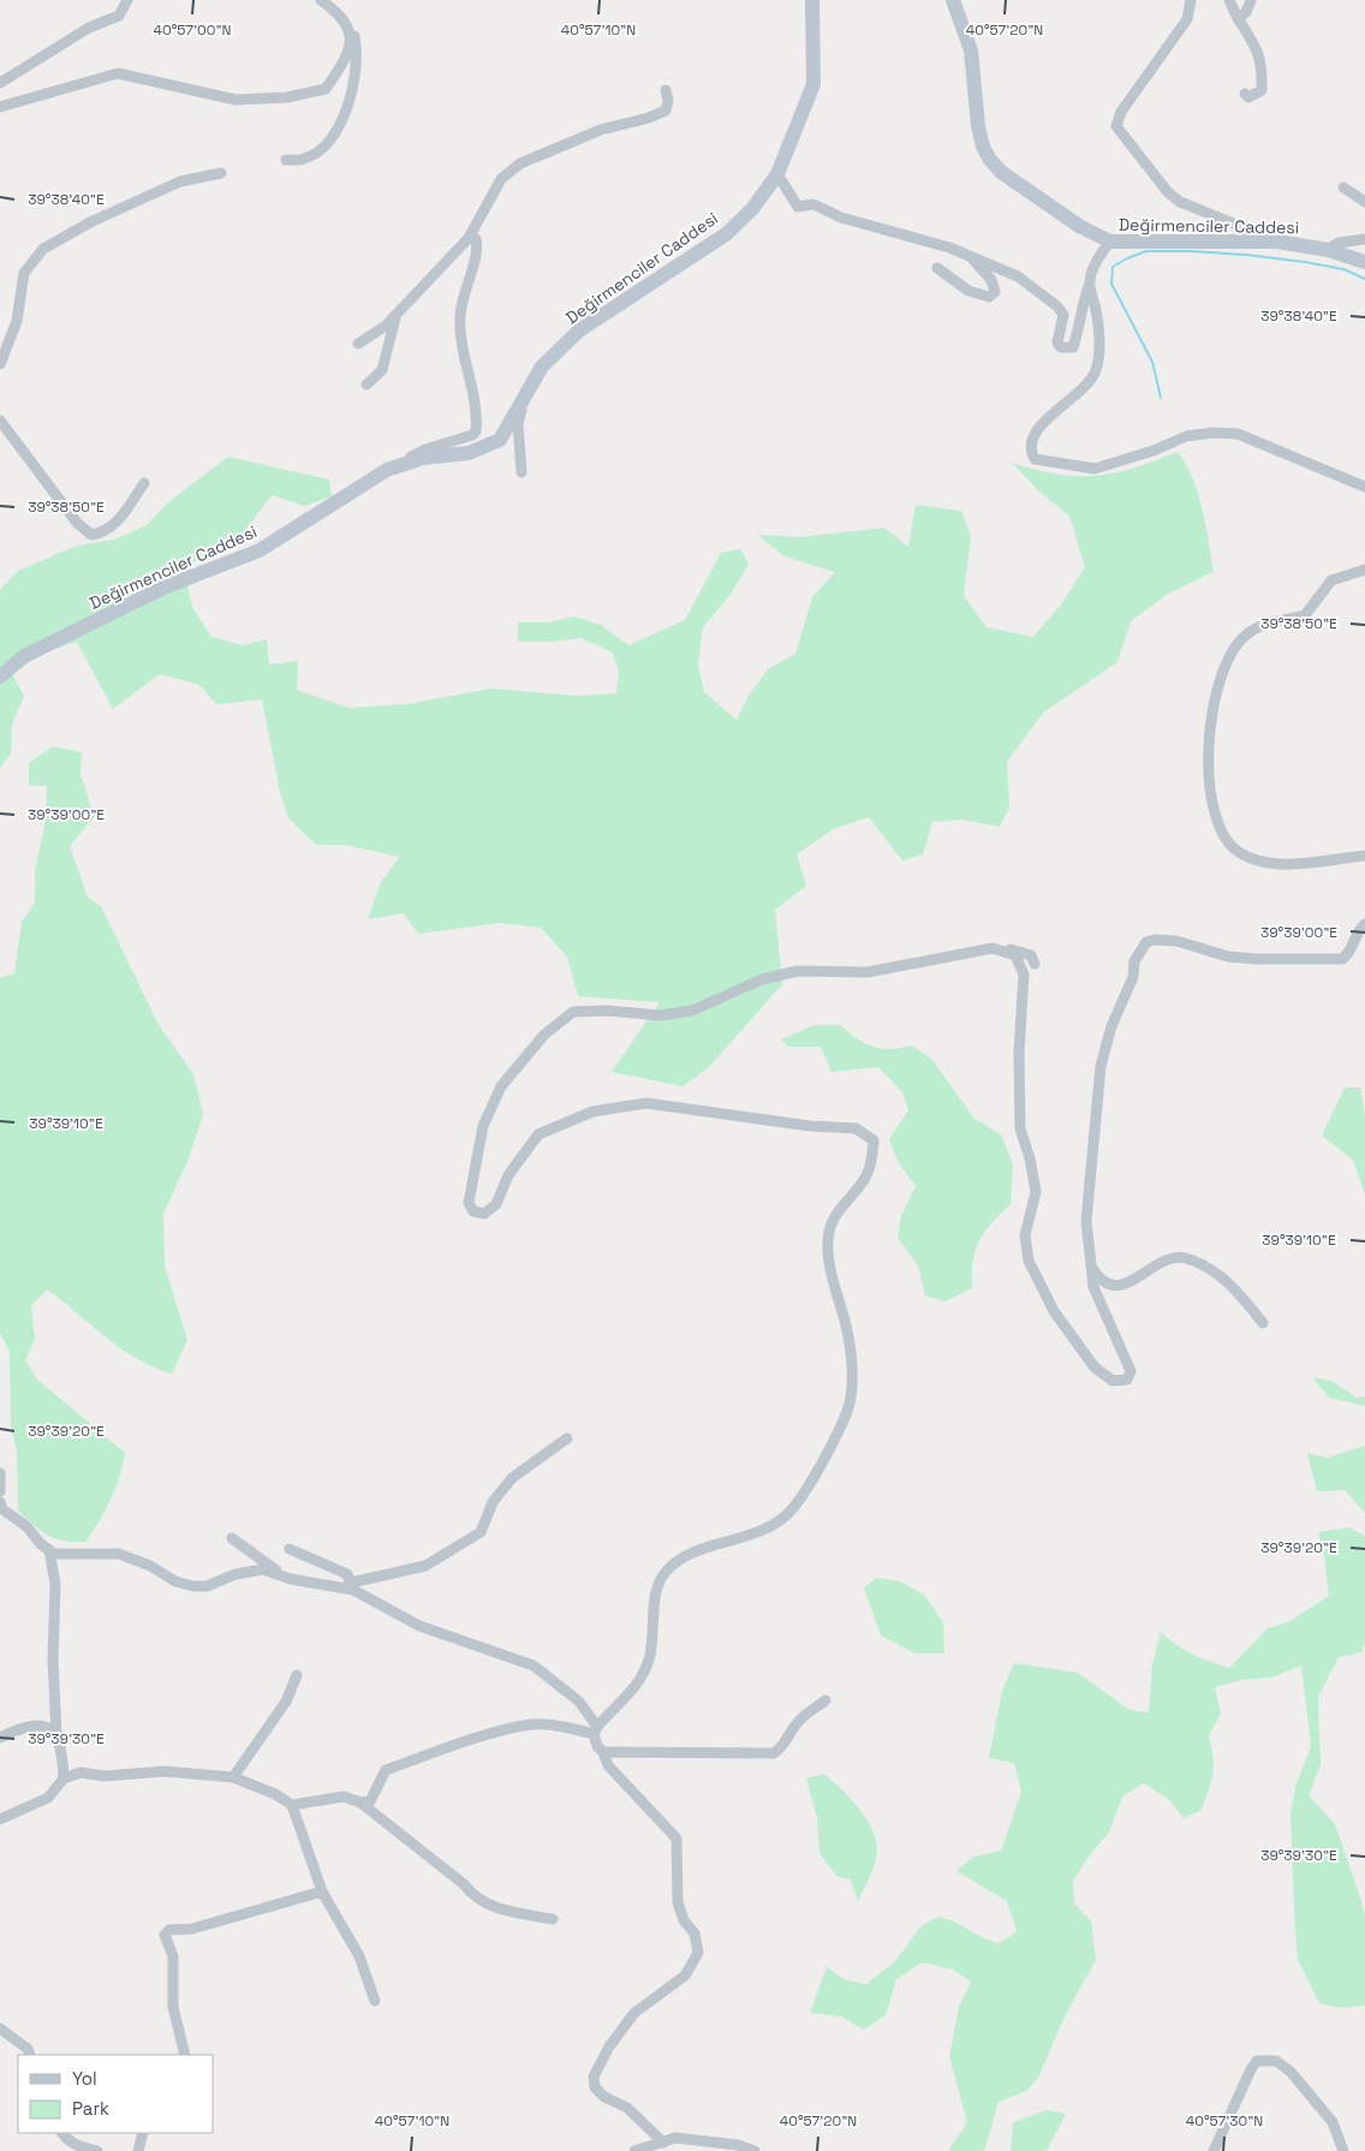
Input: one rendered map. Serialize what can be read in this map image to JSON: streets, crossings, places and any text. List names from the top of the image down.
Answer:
{
  "streets": {
    "main road": ["Değirmenciler Caddesi"]
  },
  "legend": ["Yol", "Park"],
  "coordinates": [
    "40°57'00\"N",
    "40°57'10\"N",
    "40°57'20\"N",
    "39°38'40\"E",
    "39°38'50\"E",
    "39°39'00\"E",
    "39°39'10\"E",
    "39°39'20\"E",
    "39°39'30\"E",
    "40°57'30\"N"
  ]
}
